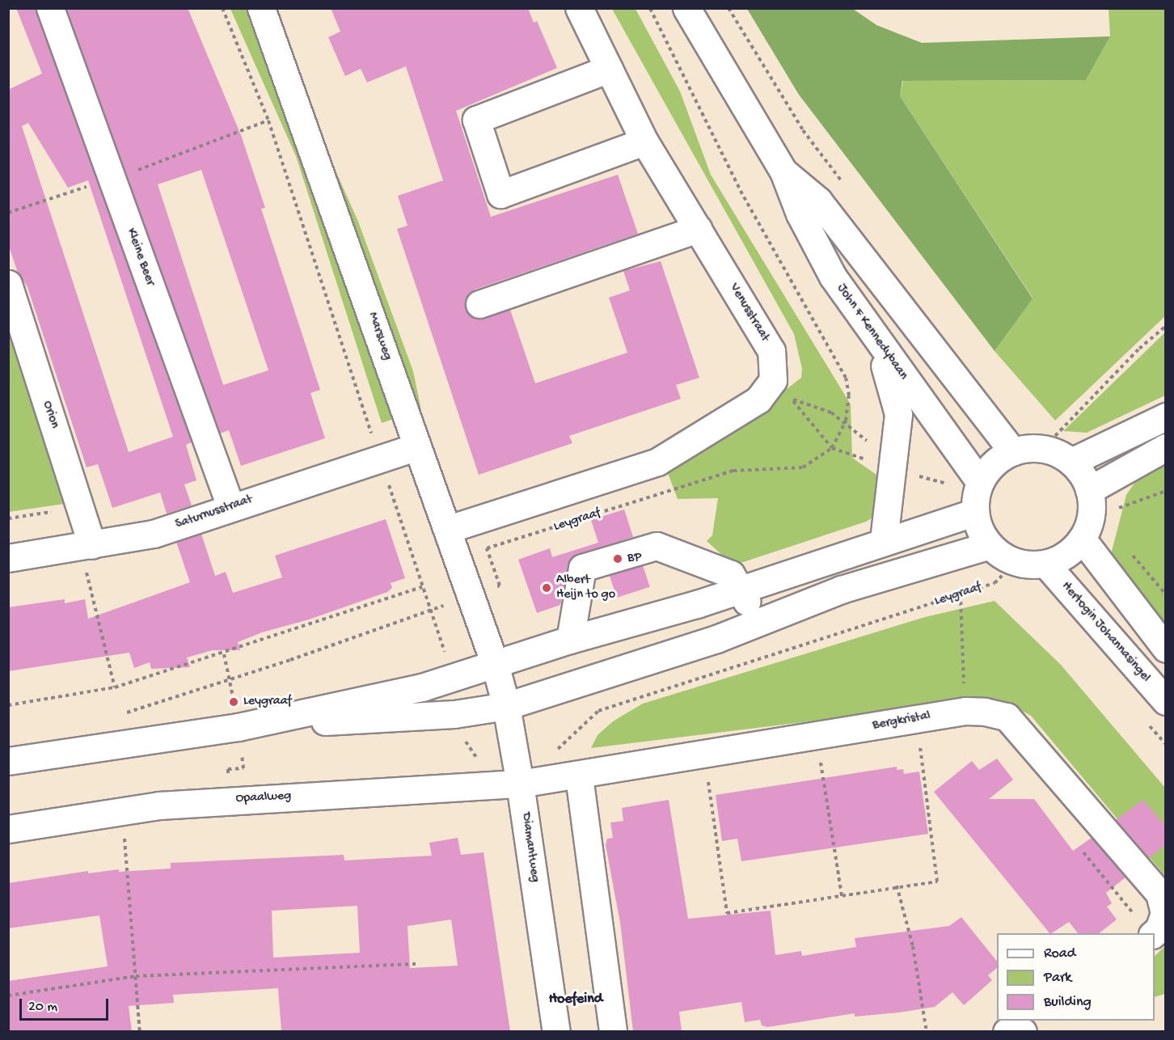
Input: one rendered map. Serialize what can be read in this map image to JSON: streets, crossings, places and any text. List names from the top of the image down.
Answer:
{
  "streets": {
    "street": [
      "Kleine Beer",
      "Venusstraat",
      "John F Kennedybaan",
      "Marsweg",
      "Orion",
      "Saturnusstraat",
      "Hertogin Johannasingel",
      "Bergkristal",
      "Opaalweg",
      "Diamantweg"
    ],
    "path": ["Leygraaf"]
  },
  "crossings": [
    ["Kleine Beer", "Saturnusstraat"],
    ["Venusstraat", "Marsweg"],
    ["John F Kennedybaan", "Hertogin Johannasingel"],
    ["Marsweg", "Saturnusstraat"],
    ["Marsweg", "Leygraaf"],
    ["Marsweg", "Diamantweg"],
    ["Orion", "Saturnusstraat"],
    ["Bergkristal", "Opaalweg"],
    ["Bergkristal", "Diamantweg"],
    ["Opaalweg", "Diamantweg"]
  ],
  "districts": ["Hoefeind"],
  "places": ["BP", "Albert Heijn to go", "Leygraaf"],
  "legend": ["Road", "Park", "Building"],
  "scale_bar": "20 m"
}
